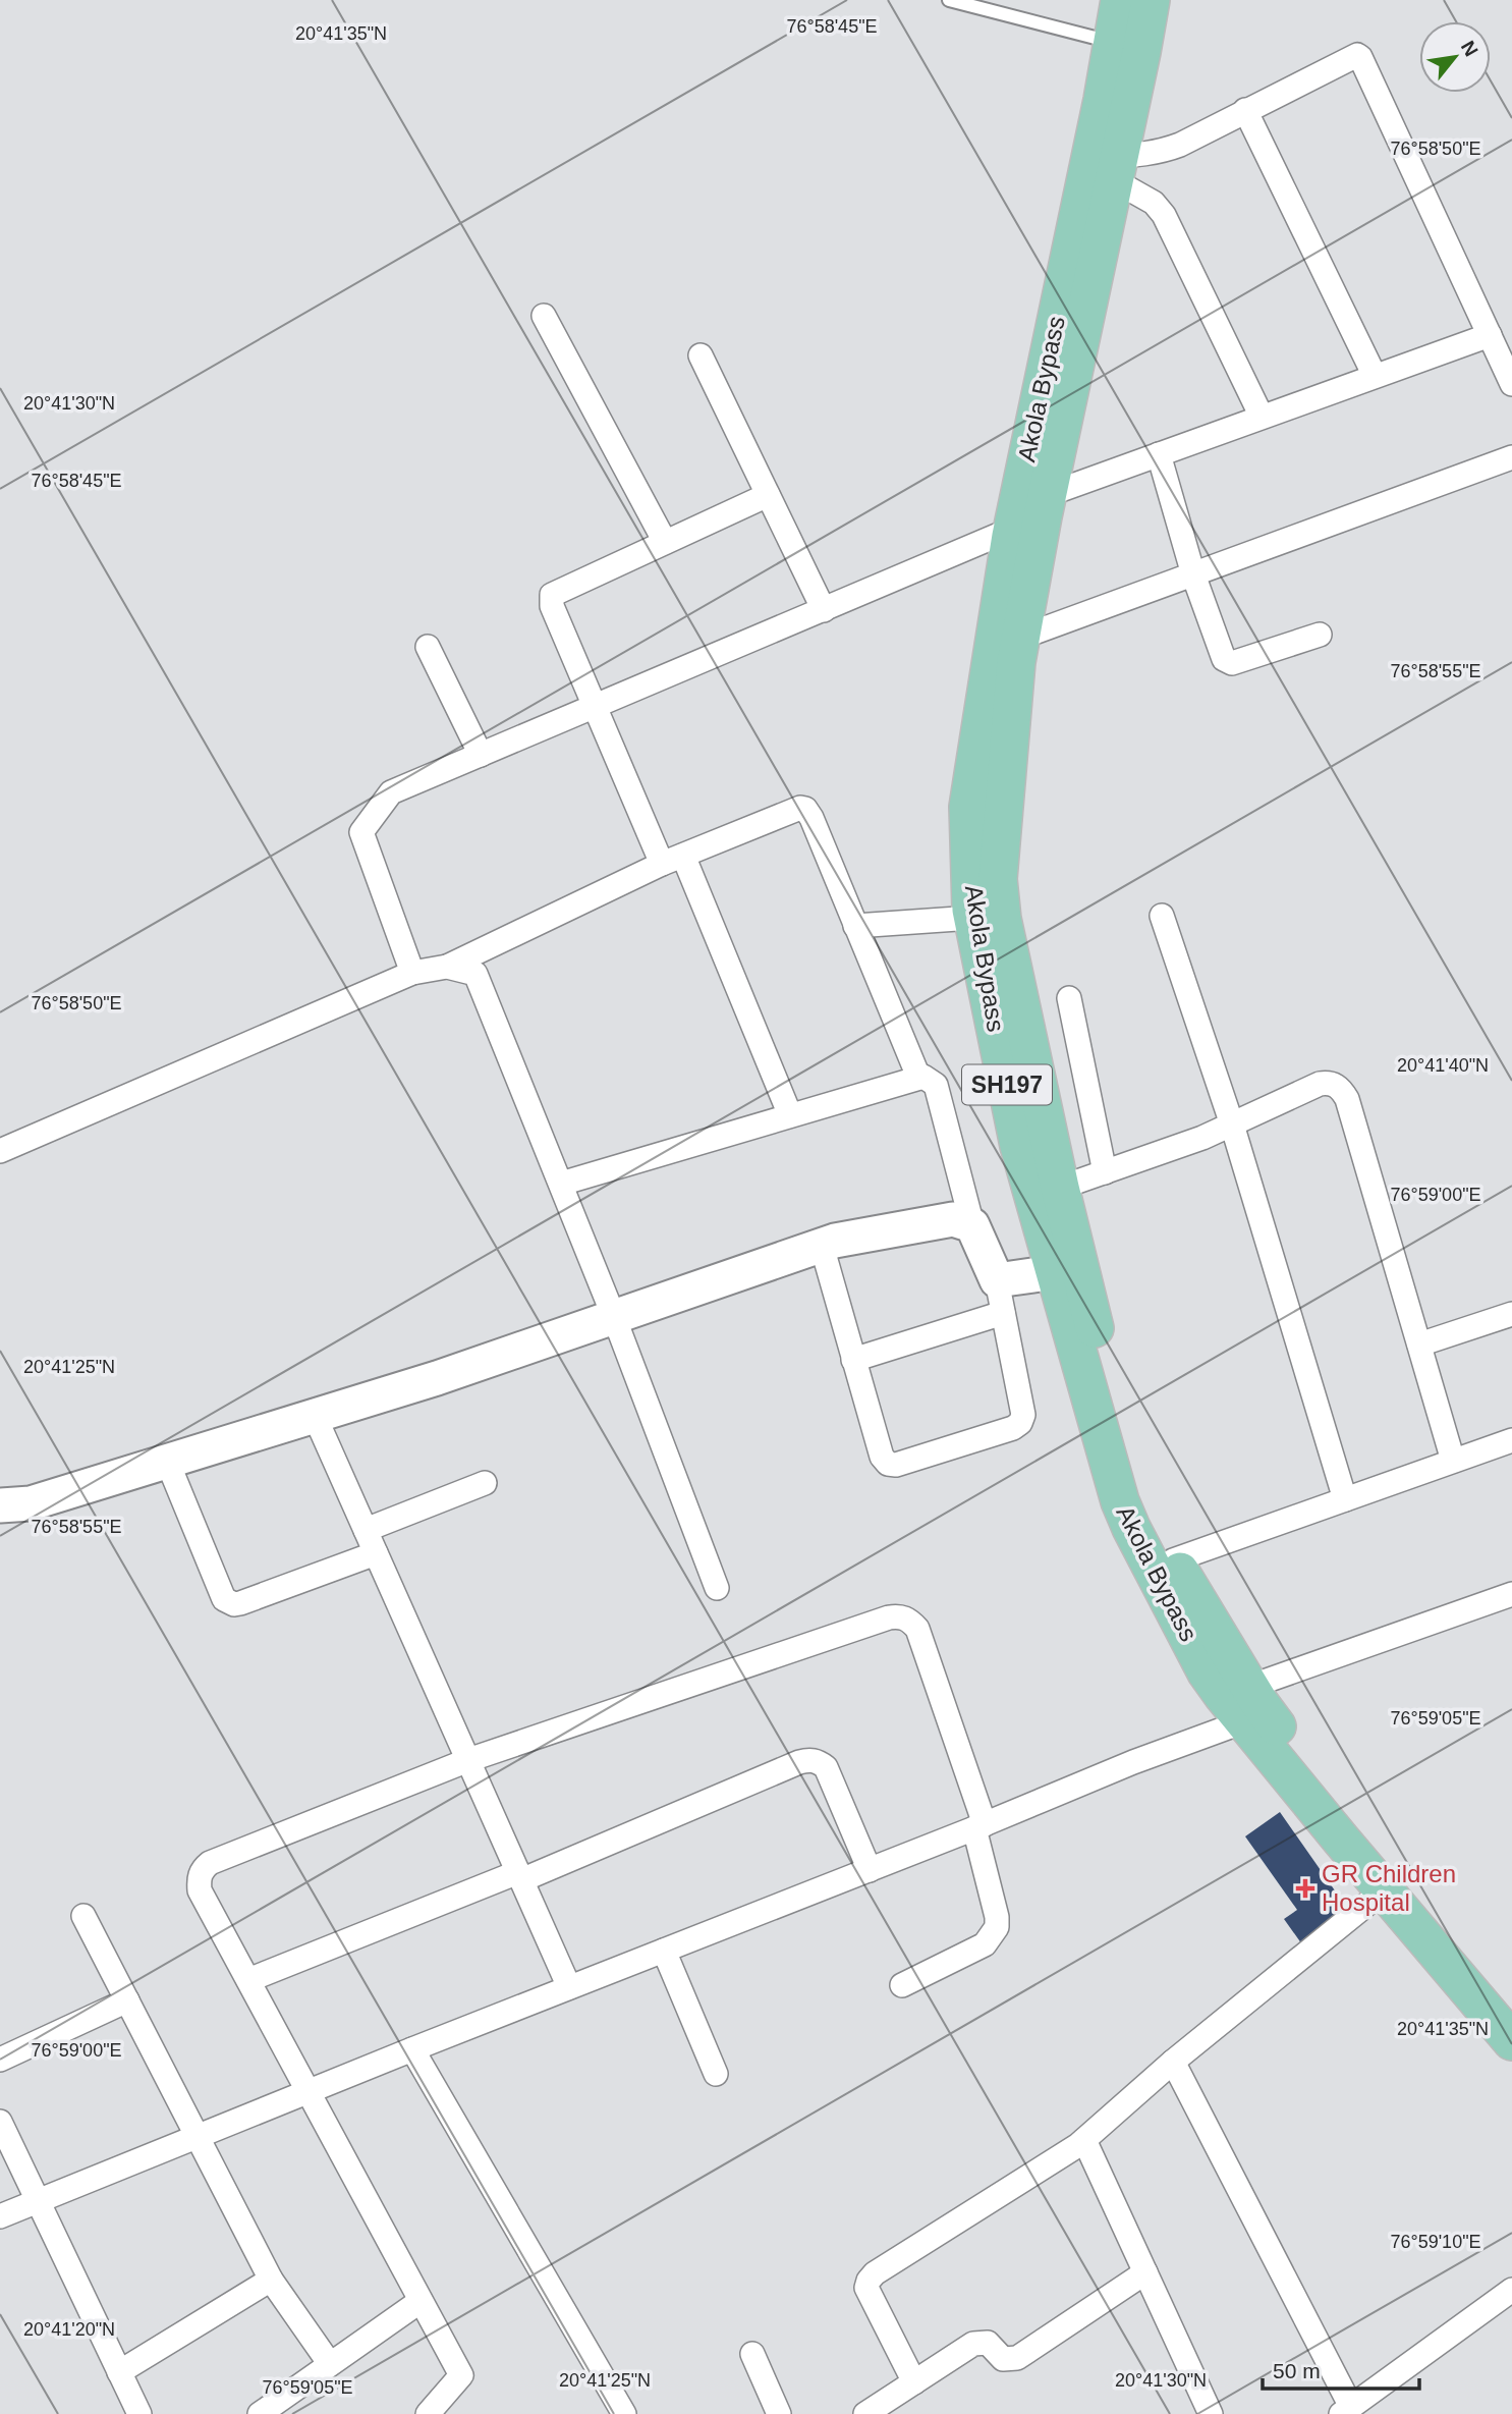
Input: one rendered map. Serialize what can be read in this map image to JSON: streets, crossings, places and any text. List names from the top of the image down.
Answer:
{
  "streets": {
    "main road": ["Akola Bypass", "SH197"]
  },
  "places": {
    "health": ["GR Children Hospital"]
  },
  "scale_bar": "50 m",
  "north": "top right",
  "coordinates": [
    "76°58'45\"E",
    "20°41'35\"N",
    "76°58'50\"E",
    "20°41'30\"N",
    "76°58'55\"E",
    "20°41'40\"N",
    "76°59'00\"E",
    "20°41'25\"N",
    "76°59'05\"E",
    "76°59'10\"E",
    "20°41'20\"N"
  ]
}
